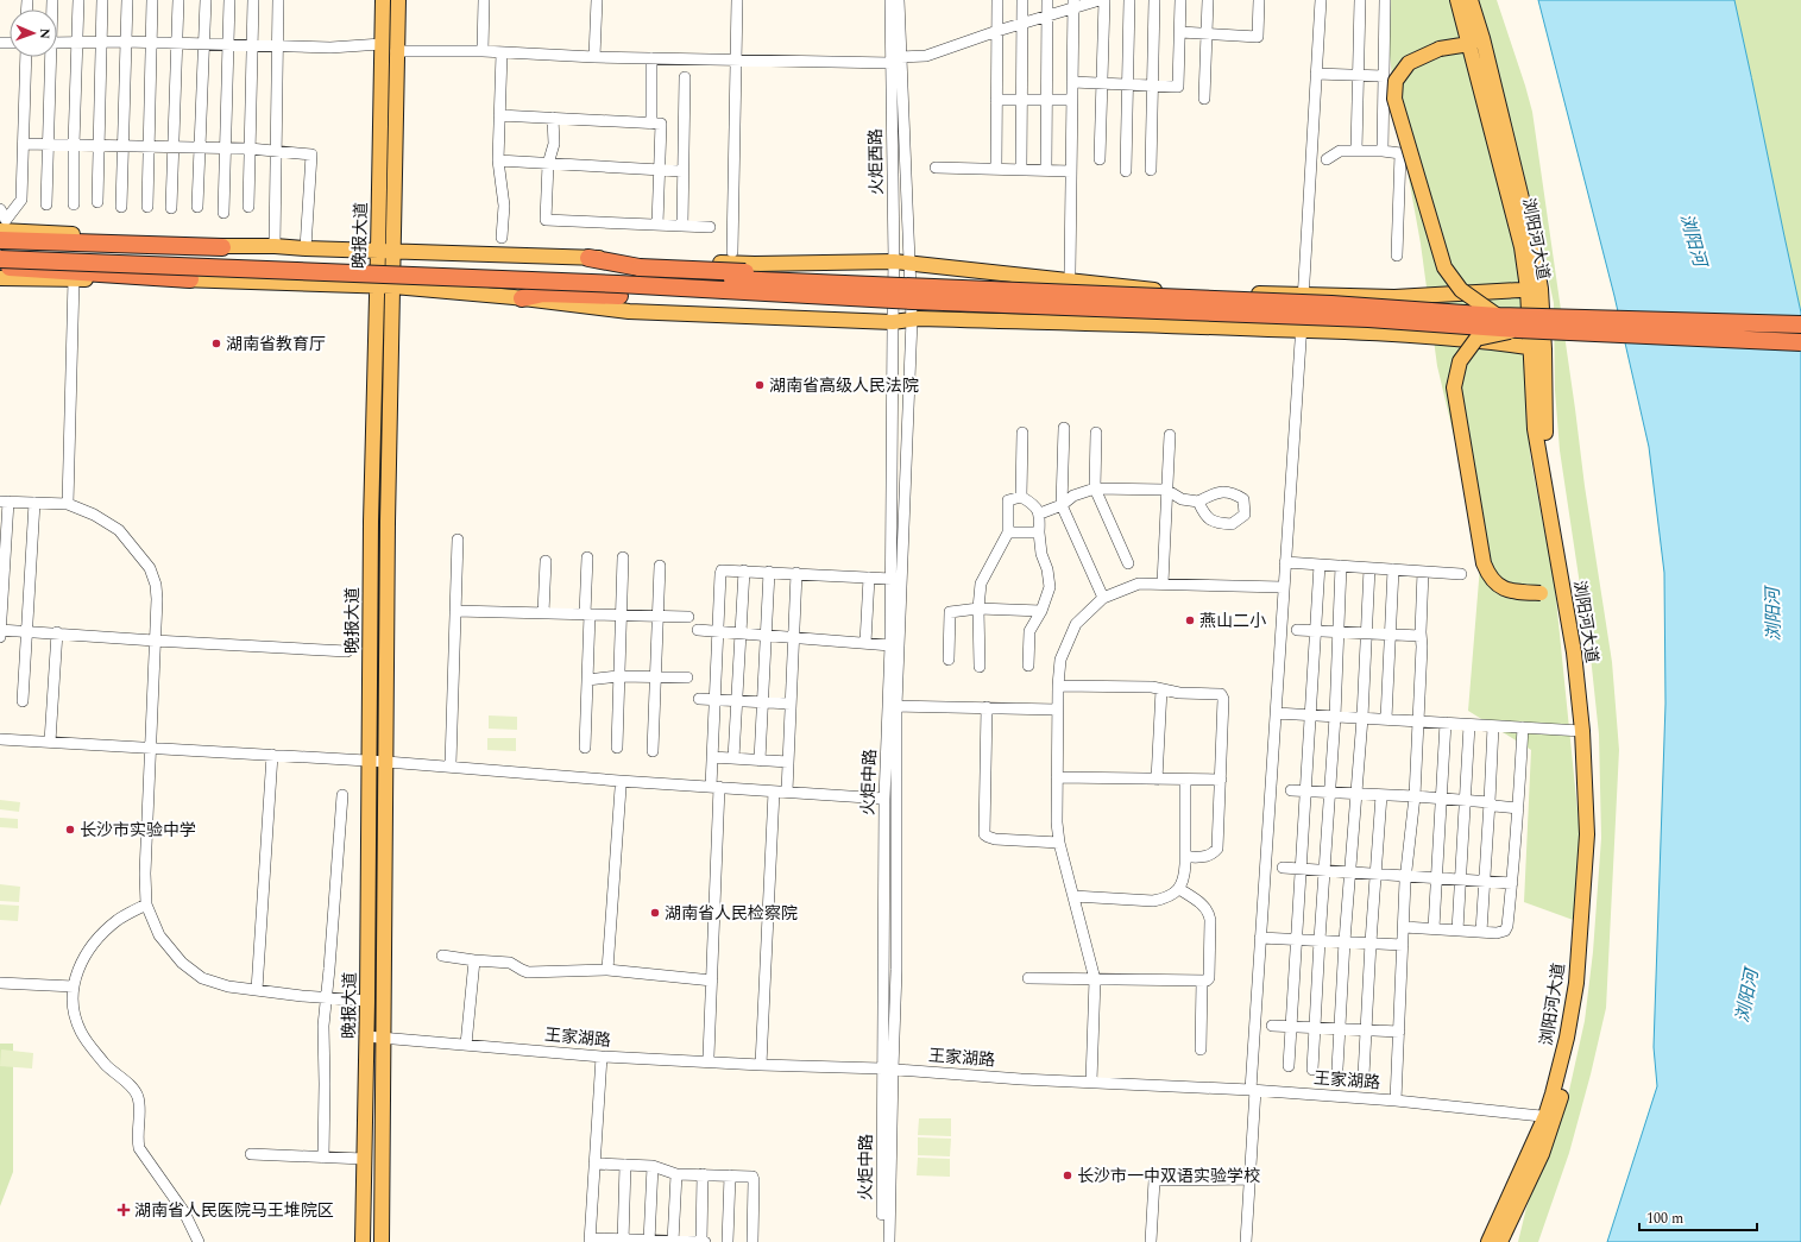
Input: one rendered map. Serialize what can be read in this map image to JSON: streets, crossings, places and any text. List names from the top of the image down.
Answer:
{
  "streets": {
    "main road": ["晚报大道", "浏阳河大道"],
    "street": ["火炬西路", "火炬中路", "王家湖路"]
  },
  "crossings": [
    ["火炬西路", "火炬中路"],
    ["晚报大道", "王家湖路"],
    ["浏阳河大道", "王家湖路"],
    ["火炬中路", "王家湖路"]
  ],
  "water": ["浏阳河"],
  "places": {
    "other": [
      "湖南省教育厅",
      "湖南省高级人民法院",
      "燕山二小",
      "长沙市实验中学",
      "湖南省人民检察院",
      "长沙市一中双语实验学校"
    ],
    "health": ["湖南省人民医院马王堆院区"]
  },
  "scale_bar": "100 m",
  "north": "right"
}
